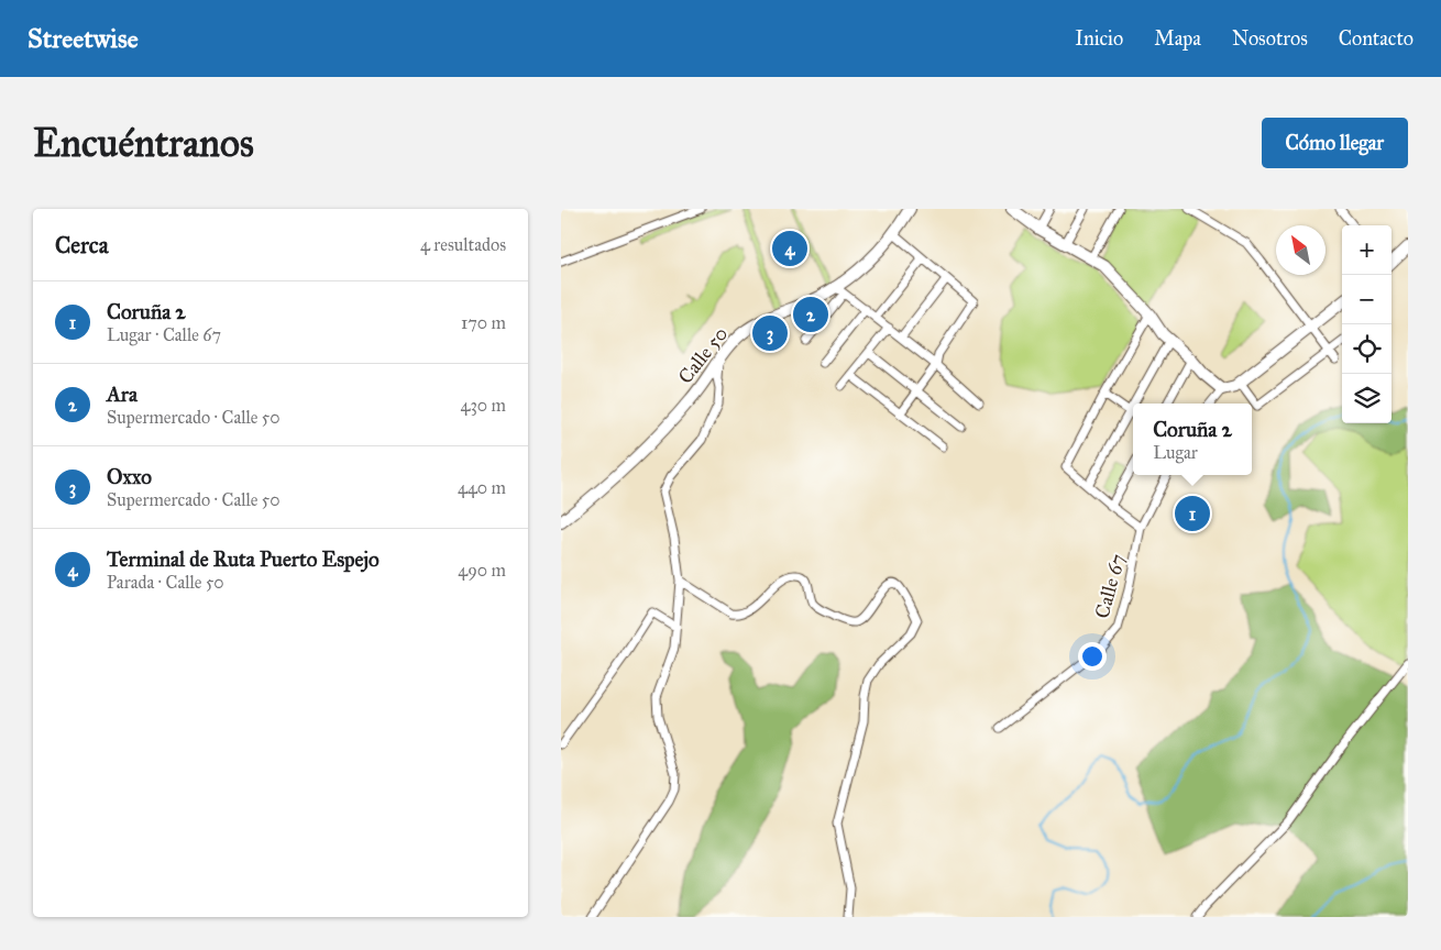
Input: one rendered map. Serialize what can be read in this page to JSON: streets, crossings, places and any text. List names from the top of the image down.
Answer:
{
  "streets": {
    "main road": ["Calle 50"],
    "street": ["Calle 67"]
  },
  "north": "top left",
  "page": {
    "header": "Streetwise",
    "nav": [
      "Inicio",
      "Mapa",
      "Nosotros",
      "Contacto"
    ],
    "buttons": "Cómo llegar",
    "title": "Encuéntranos",
    "heading": ["Cerca", "4 resultados"],
    "map_buttons": ["+", "−"],
    "pins": [
      "4",
      "2",
      "3",
      "1"
    ],
    "list": [
      {
        "mark": "1",
        "name": "Coruña 2",
        "note": "Lugar · Calle 67",
        "value": "170 m"
      },
      {
        "mark": "2",
        "name": "Ara",
        "note": "Supermercado · Calle 50",
        "value": "430 m"
      },
      {
        "mark": "3",
        "name": "Oxxo",
        "note": "Supermercado · Calle 50",
        "value": "440 m"
      },
      {
        "mark": "4",
        "name": "Terminal de Ruta Puerto Espejo",
        "note": "Parada · Calle 50",
        "value": "490 m"
      }
    ],
    "popup": ["Coruña 2", "Lugar"]
  }
}
